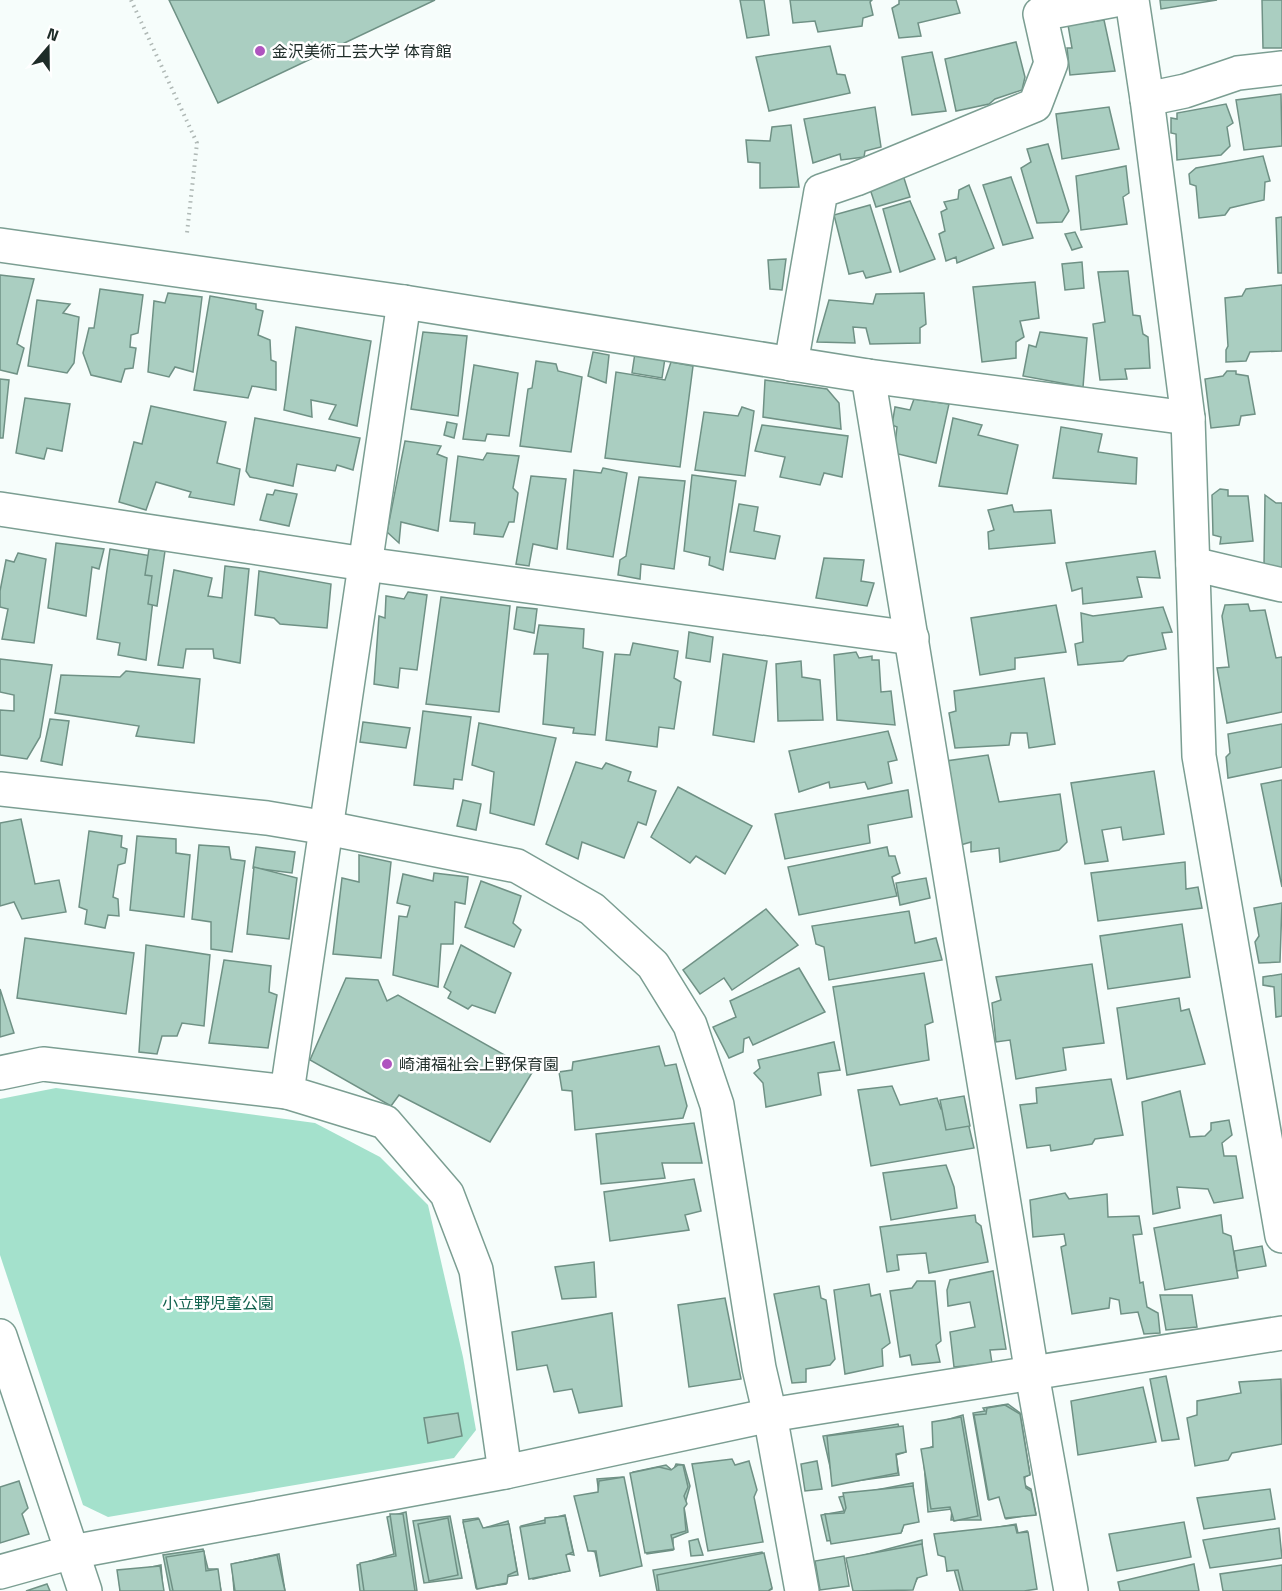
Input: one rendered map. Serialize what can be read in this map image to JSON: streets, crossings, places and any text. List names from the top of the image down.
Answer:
{
  "parks": ["小立野児童公園"],
  "places": ["金沢美術工芸大学 体育館", "崎浦福祉会上野保育園"],
  "north": "top"
}
